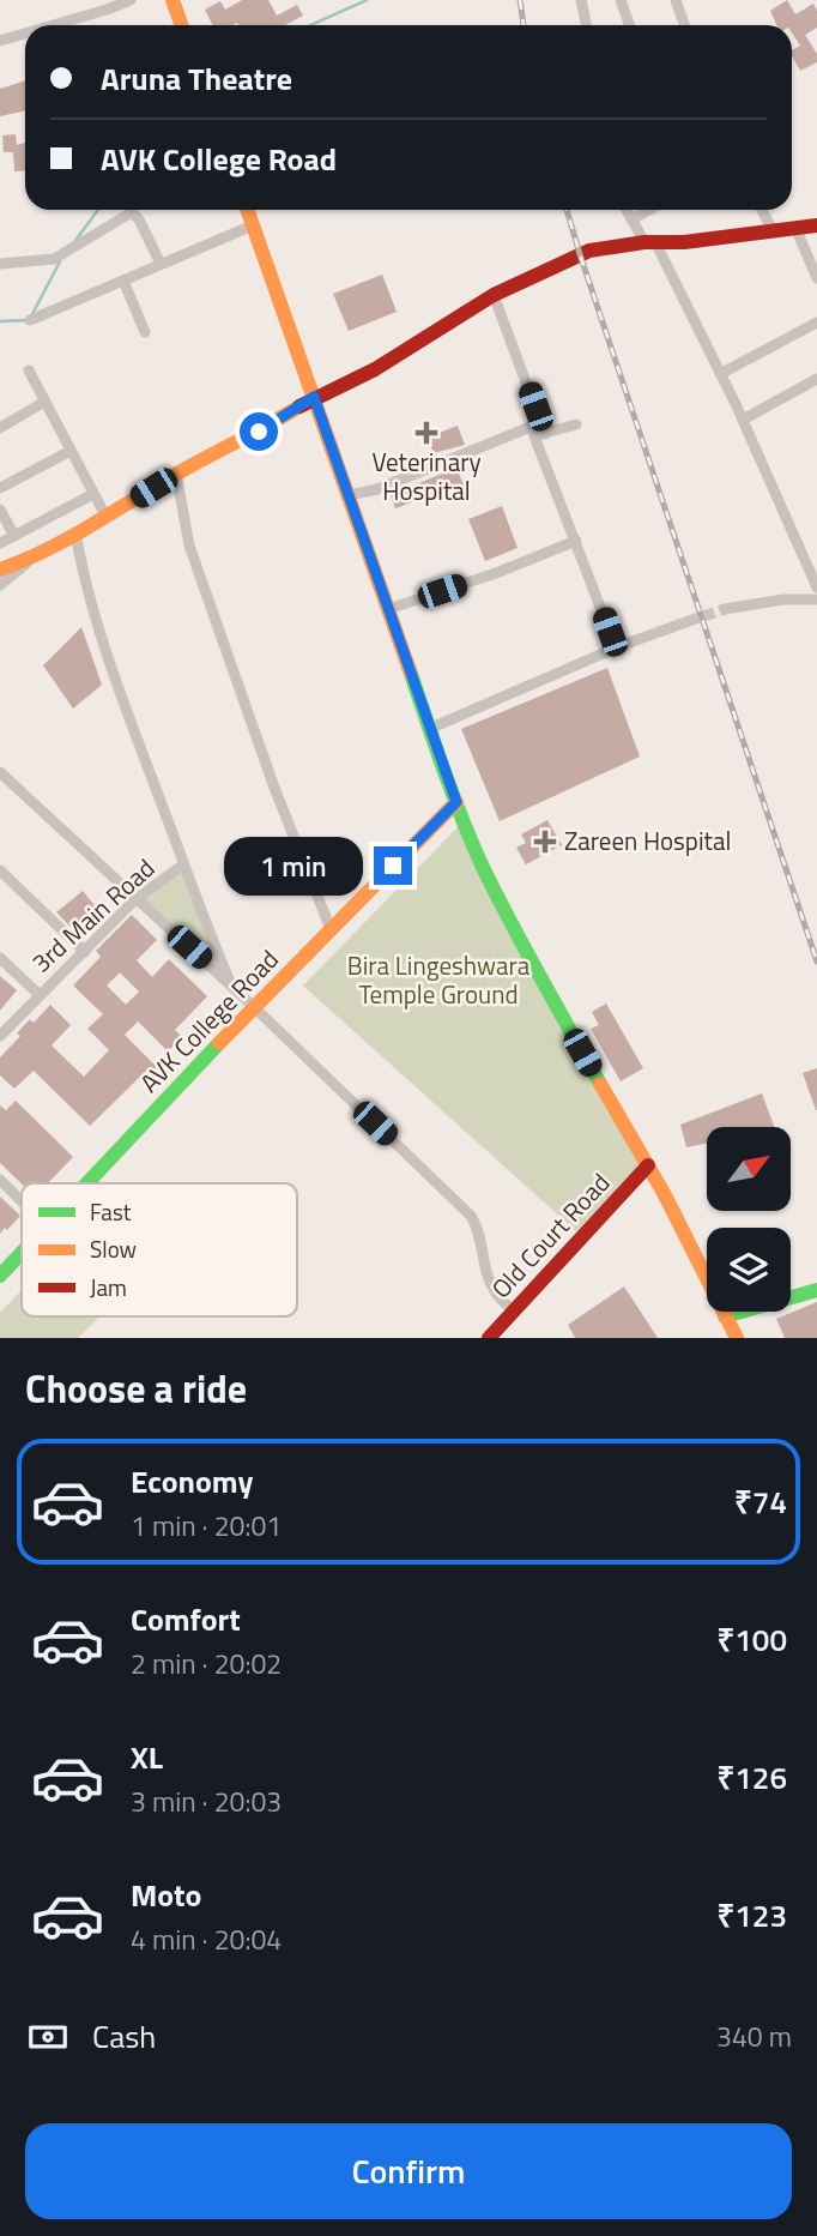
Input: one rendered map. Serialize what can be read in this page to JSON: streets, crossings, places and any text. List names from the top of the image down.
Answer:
{
  "streets": {
    "main road": ["AVK College Road", "Old Court Road"],
    "street": ["3rd Main Road"]
  },
  "parks": ["Bira Lingeshwara Temple Ground"],
  "places": {
    "health": ["Veterinary Hospital", "Zareen Hospital"]
  },
  "legend": ["Fast", "Slow", "Jam"],
  "north": "top right",
  "page": {
    "banner": ["Aruna Theatre", "AVK College Road"],
    "bubble": "1 min",
    "heading": "Choose a ride",
    "list": [
      {
        "name": "Economy",
        "note": "1 min · 20:01",
        "value": "₹74"
      },
      {
        "name": "Comfort",
        "note": "2 min · 20:02",
        "value": "₹100"
      },
      {
        "name": "XL",
        "note": "3 min · 20:03",
        "value": "₹126"
      },
      {
        "name": "Moto",
        "note": "4 min · 20:04",
        "value": "₹123"
      }
    ],
    "pay": ["Cash", "340 m"],
    "buttons": "Confirm"
  }
}
